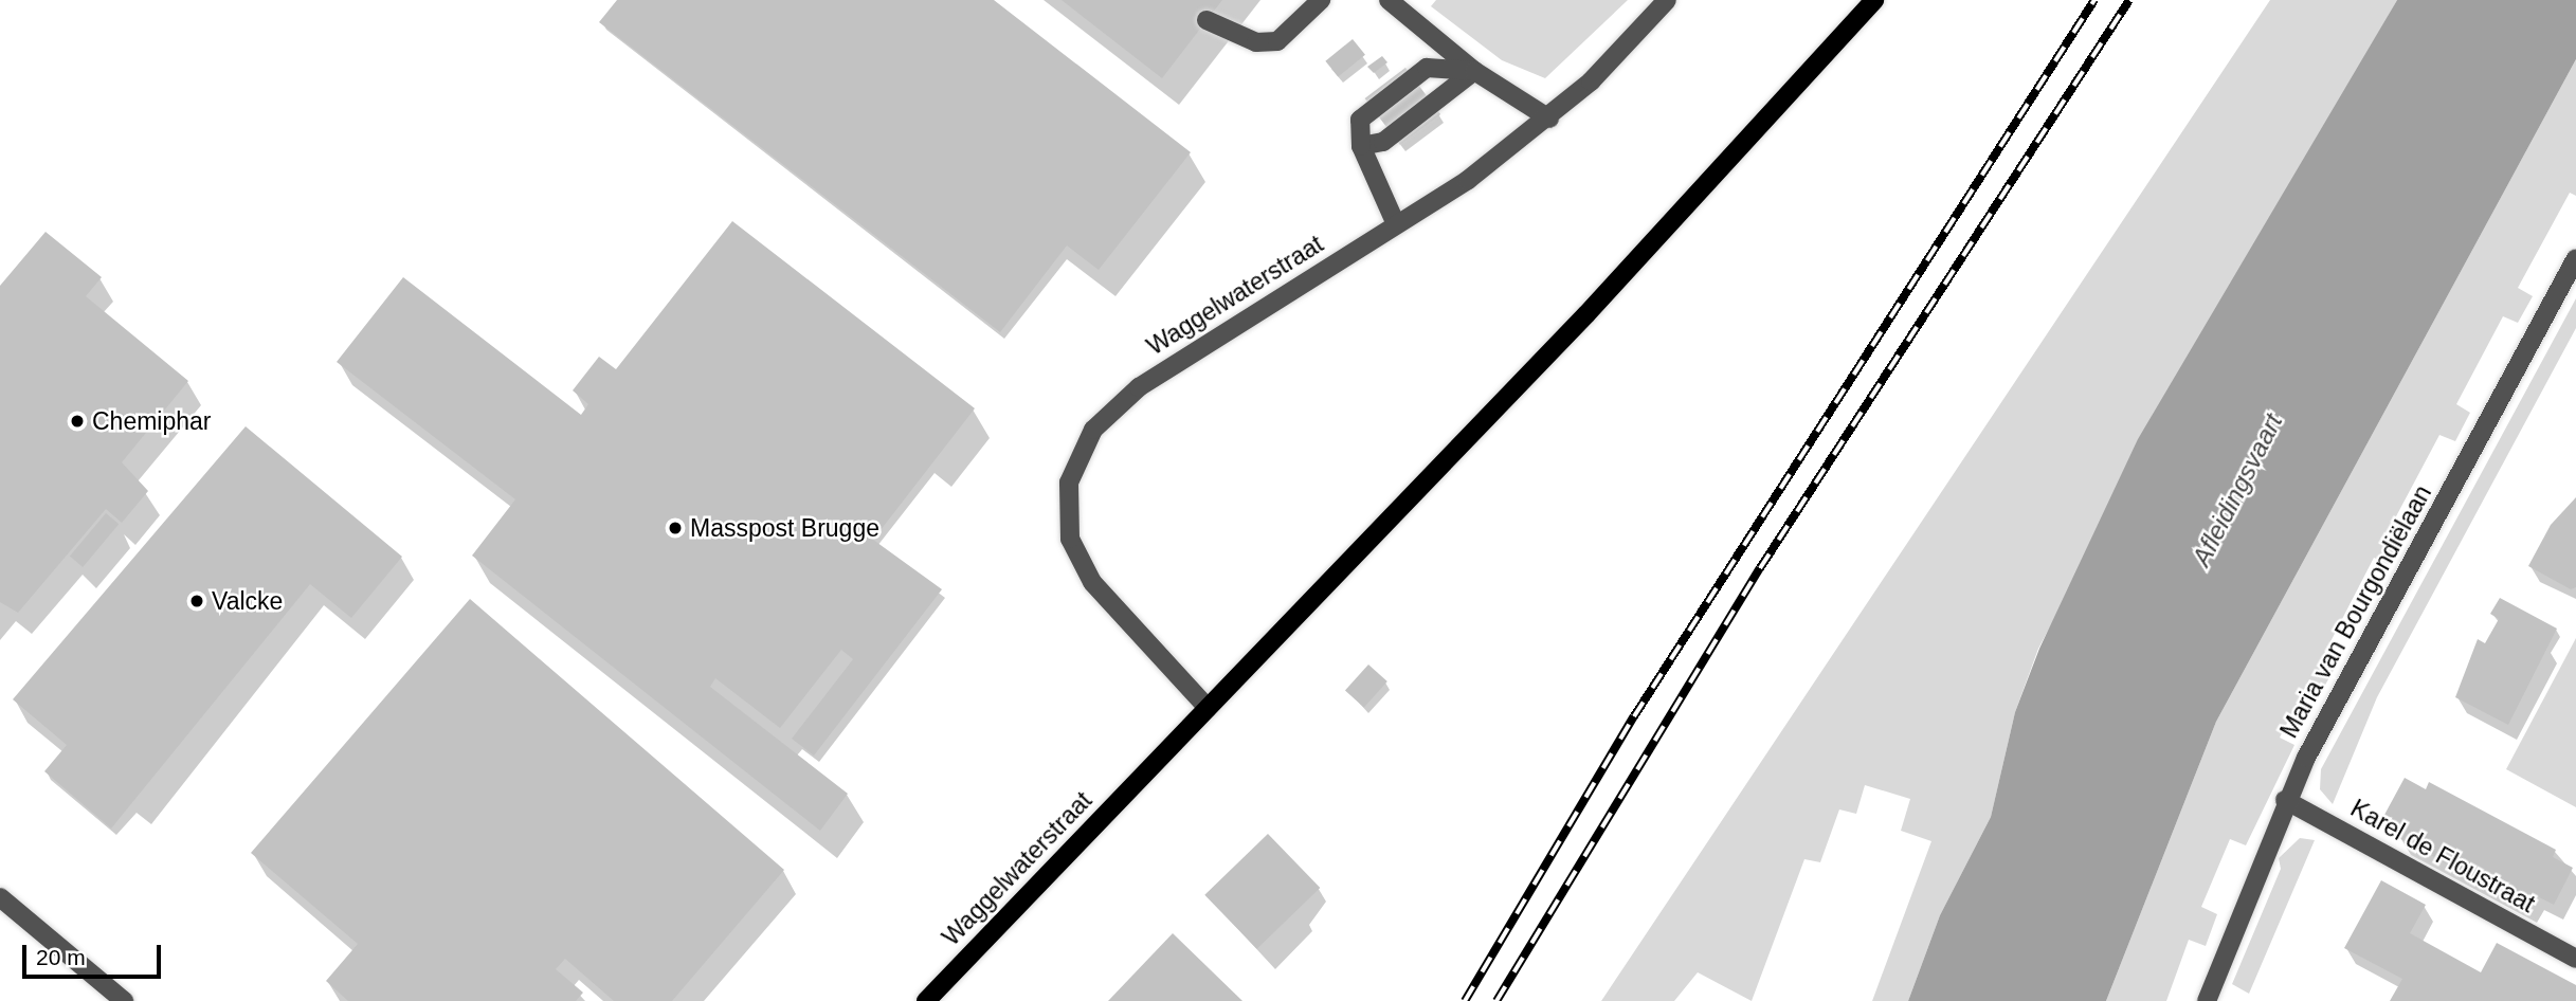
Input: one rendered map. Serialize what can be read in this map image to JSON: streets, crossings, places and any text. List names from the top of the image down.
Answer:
{
  "streets": {
    "main road": ["Waggelwaterstraat"],
    "street": ["Maria van Bourgondiëlaan", "Karel de Floustraat"]
  },
  "crossings": [
    ["Maria van Bourgondiëlaan", "Karel de Floustraat"]
  ],
  "water": ["Afleidingsvaart"],
  "places": ["Chemiphar", "Masspost Brugge", "Valcke"],
  "scale_bar": "20 m"
}
